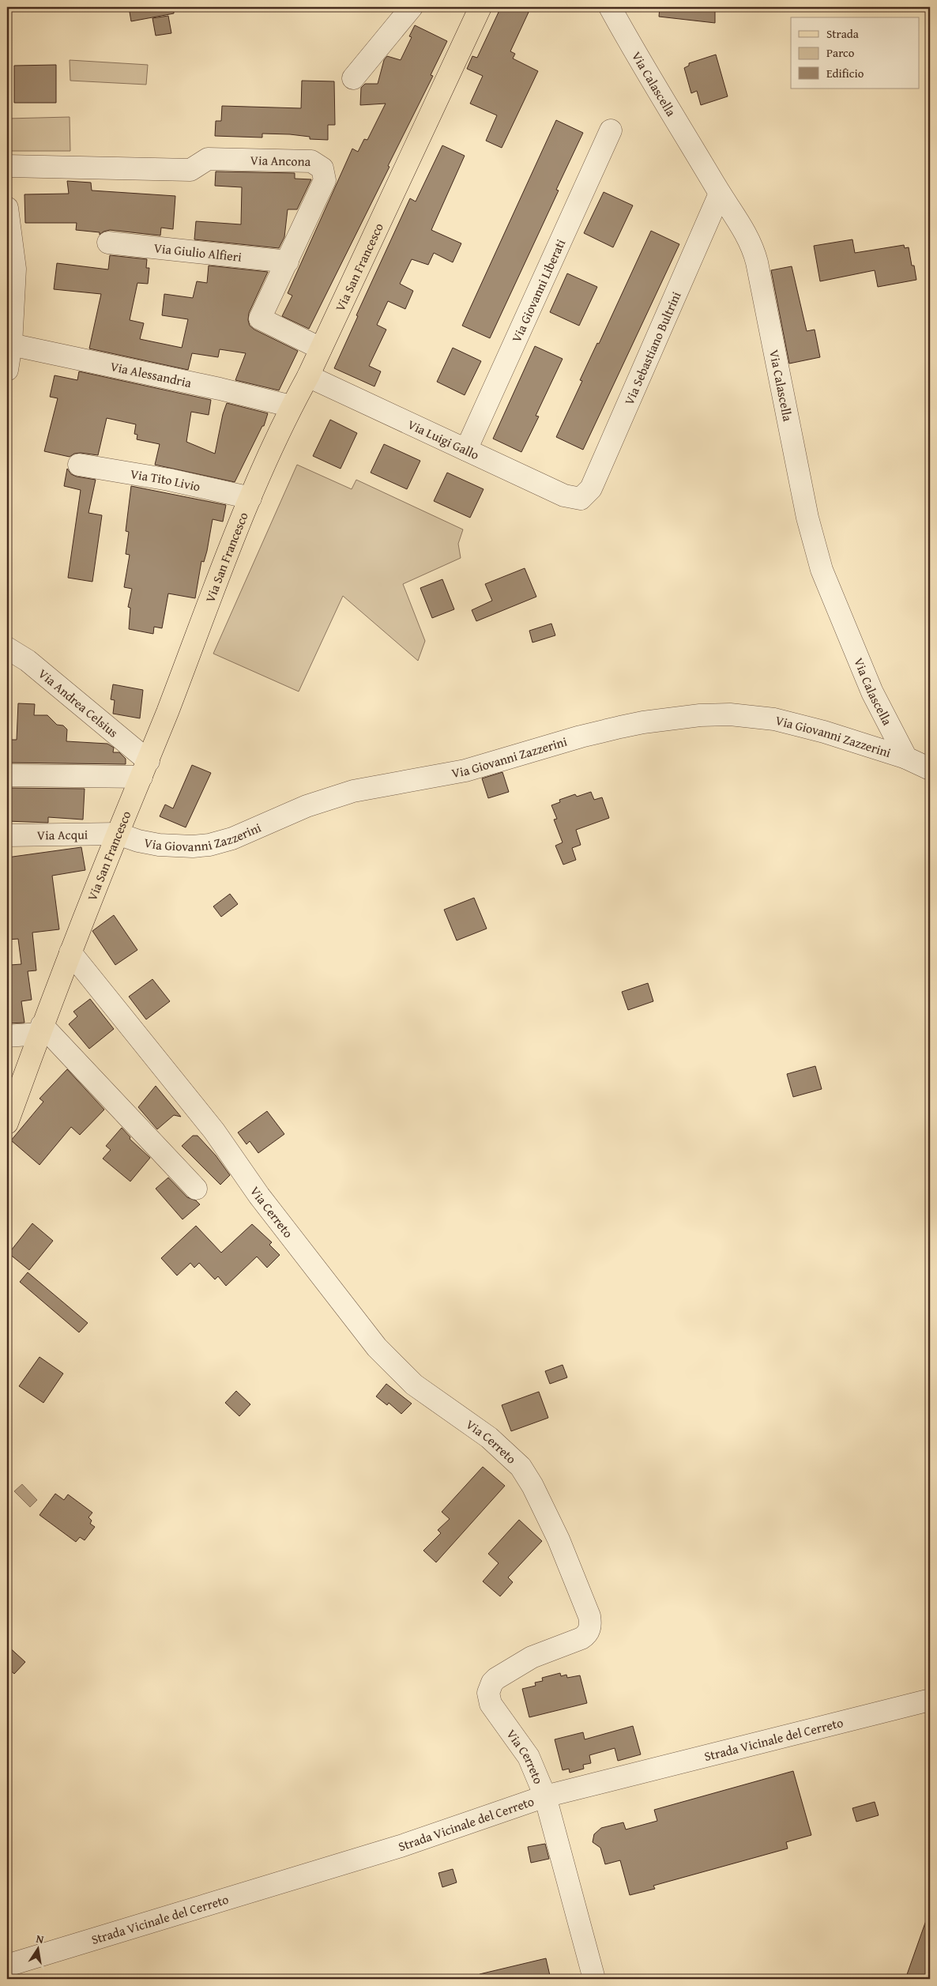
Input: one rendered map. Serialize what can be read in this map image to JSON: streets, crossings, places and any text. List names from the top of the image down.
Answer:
{
  "streets": {
    "main road": ["Via San Francesco"],
    "street": [
      "Via Calascella",
      "Via Ancona",
      "Via Giulio Alfieri",
      "Via Giovanni Liberati",
      "Via Sebastiano Bultrini",
      "Via Alessandria",
      "Via Luigi Gallo",
      "Via Tito Livio",
      "Via Andrea Celsius",
      "Via Giovanni Zazzerini",
      "Via Acqui",
      "Via Cerreto",
      "Strada Vicinale del Cerreto"
    ]
  },
  "crossings": [
    ["Via Calascella", "Via Sebastiano Bultrini"],
    ["Via Calascella", "Via Giovanni Zazzerini"],
    ["Via Ancona", "Via Giulio Alfieri"],
    ["Via Ancona", "Via San Francesco"],
    ["Via San Francesco", "Via Alessandria"],
    ["Via San Francesco", "Via Luigi Gallo"],
    ["Via San Francesco", "Via Tito Livio"],
    ["Via San Francesco", "Via Andrea Celsius"],
    ["Via San Francesco", "Via Giovanni Zazzerini"],
    ["Via San Francesco", "Via Acqui"],
    ["Via San Francesco", "Via Cerreto"],
    ["Via Giovanni Liberati", "Via Luigi Gallo"],
    ["Via Sebastiano Bultrini", "Via Luigi Gallo"],
    ["Via Giovanni Zazzerini", "Via Acqui"],
    ["Via Cerreto", "Strada Vicinale del Cerreto"]
  ],
  "legend": ["Strada", "Parco", "Edificio"],
  "north": "top"
}
